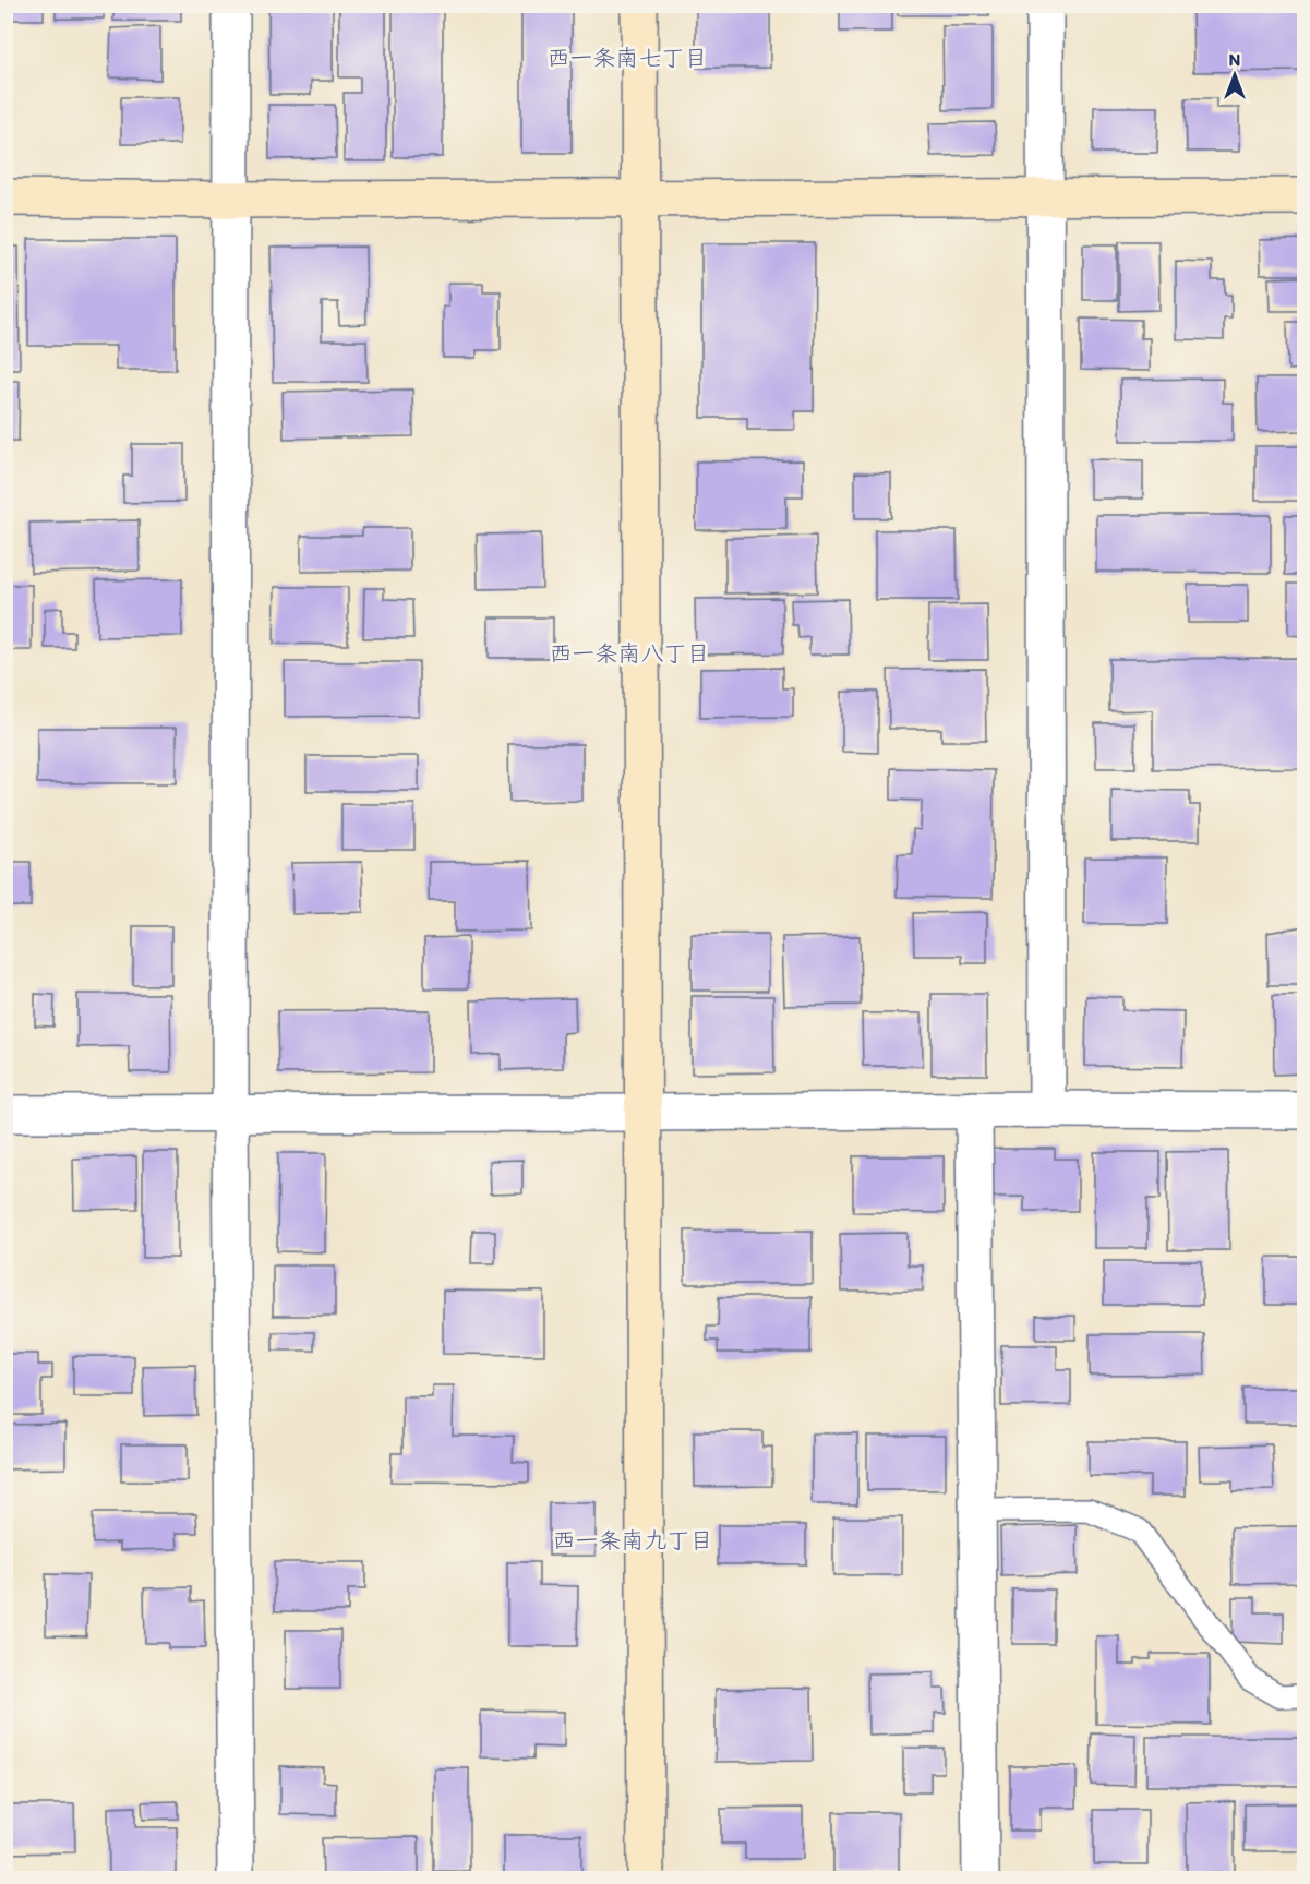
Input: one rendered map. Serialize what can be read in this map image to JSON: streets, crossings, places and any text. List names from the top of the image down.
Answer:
{
  "districts": ["西一条南七丁目", "西一条南八丁目", "西一条南九丁目"],
  "north": "top"
}
